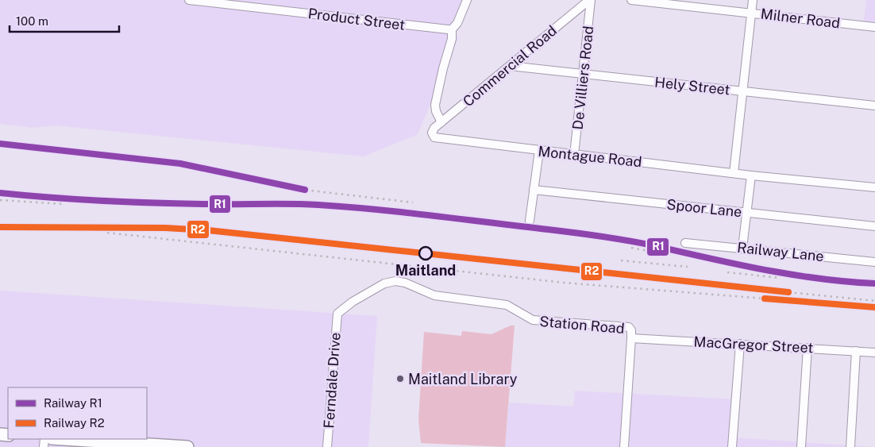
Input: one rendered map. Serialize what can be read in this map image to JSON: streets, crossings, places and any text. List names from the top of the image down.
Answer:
{
  "streets": {
    "street": [
      "Milner Road",
      "Product Street",
      "Commercial Road",
      "De Villiers Road",
      "Hely Street",
      "Montague Road",
      "Spoor Lane",
      "Railway Lane",
      "Station Road",
      "MacGregor Street",
      "Ferndale Drive"
    ]
  },
  "crossings": [
    ["Commercial Road", "De Villiers Road"],
    ["Commercial Road", "Hely Street"],
    ["Commercial Road", "Montague Road"],
    ["De Villiers Road", "Hely Street"],
    ["De Villiers Road", "Montague Road"],
    ["Station Road", "MacGregor Street"],
    ["Station Road", "Ferndale Drive"]
  ],
  "places": ["Maitland", "Maitland Library"],
  "lines": ["rail line R1", "rail line R2"],
  "legend": ["Railway R1", "Railway R2"],
  "scale_bar": "100 m"
}
